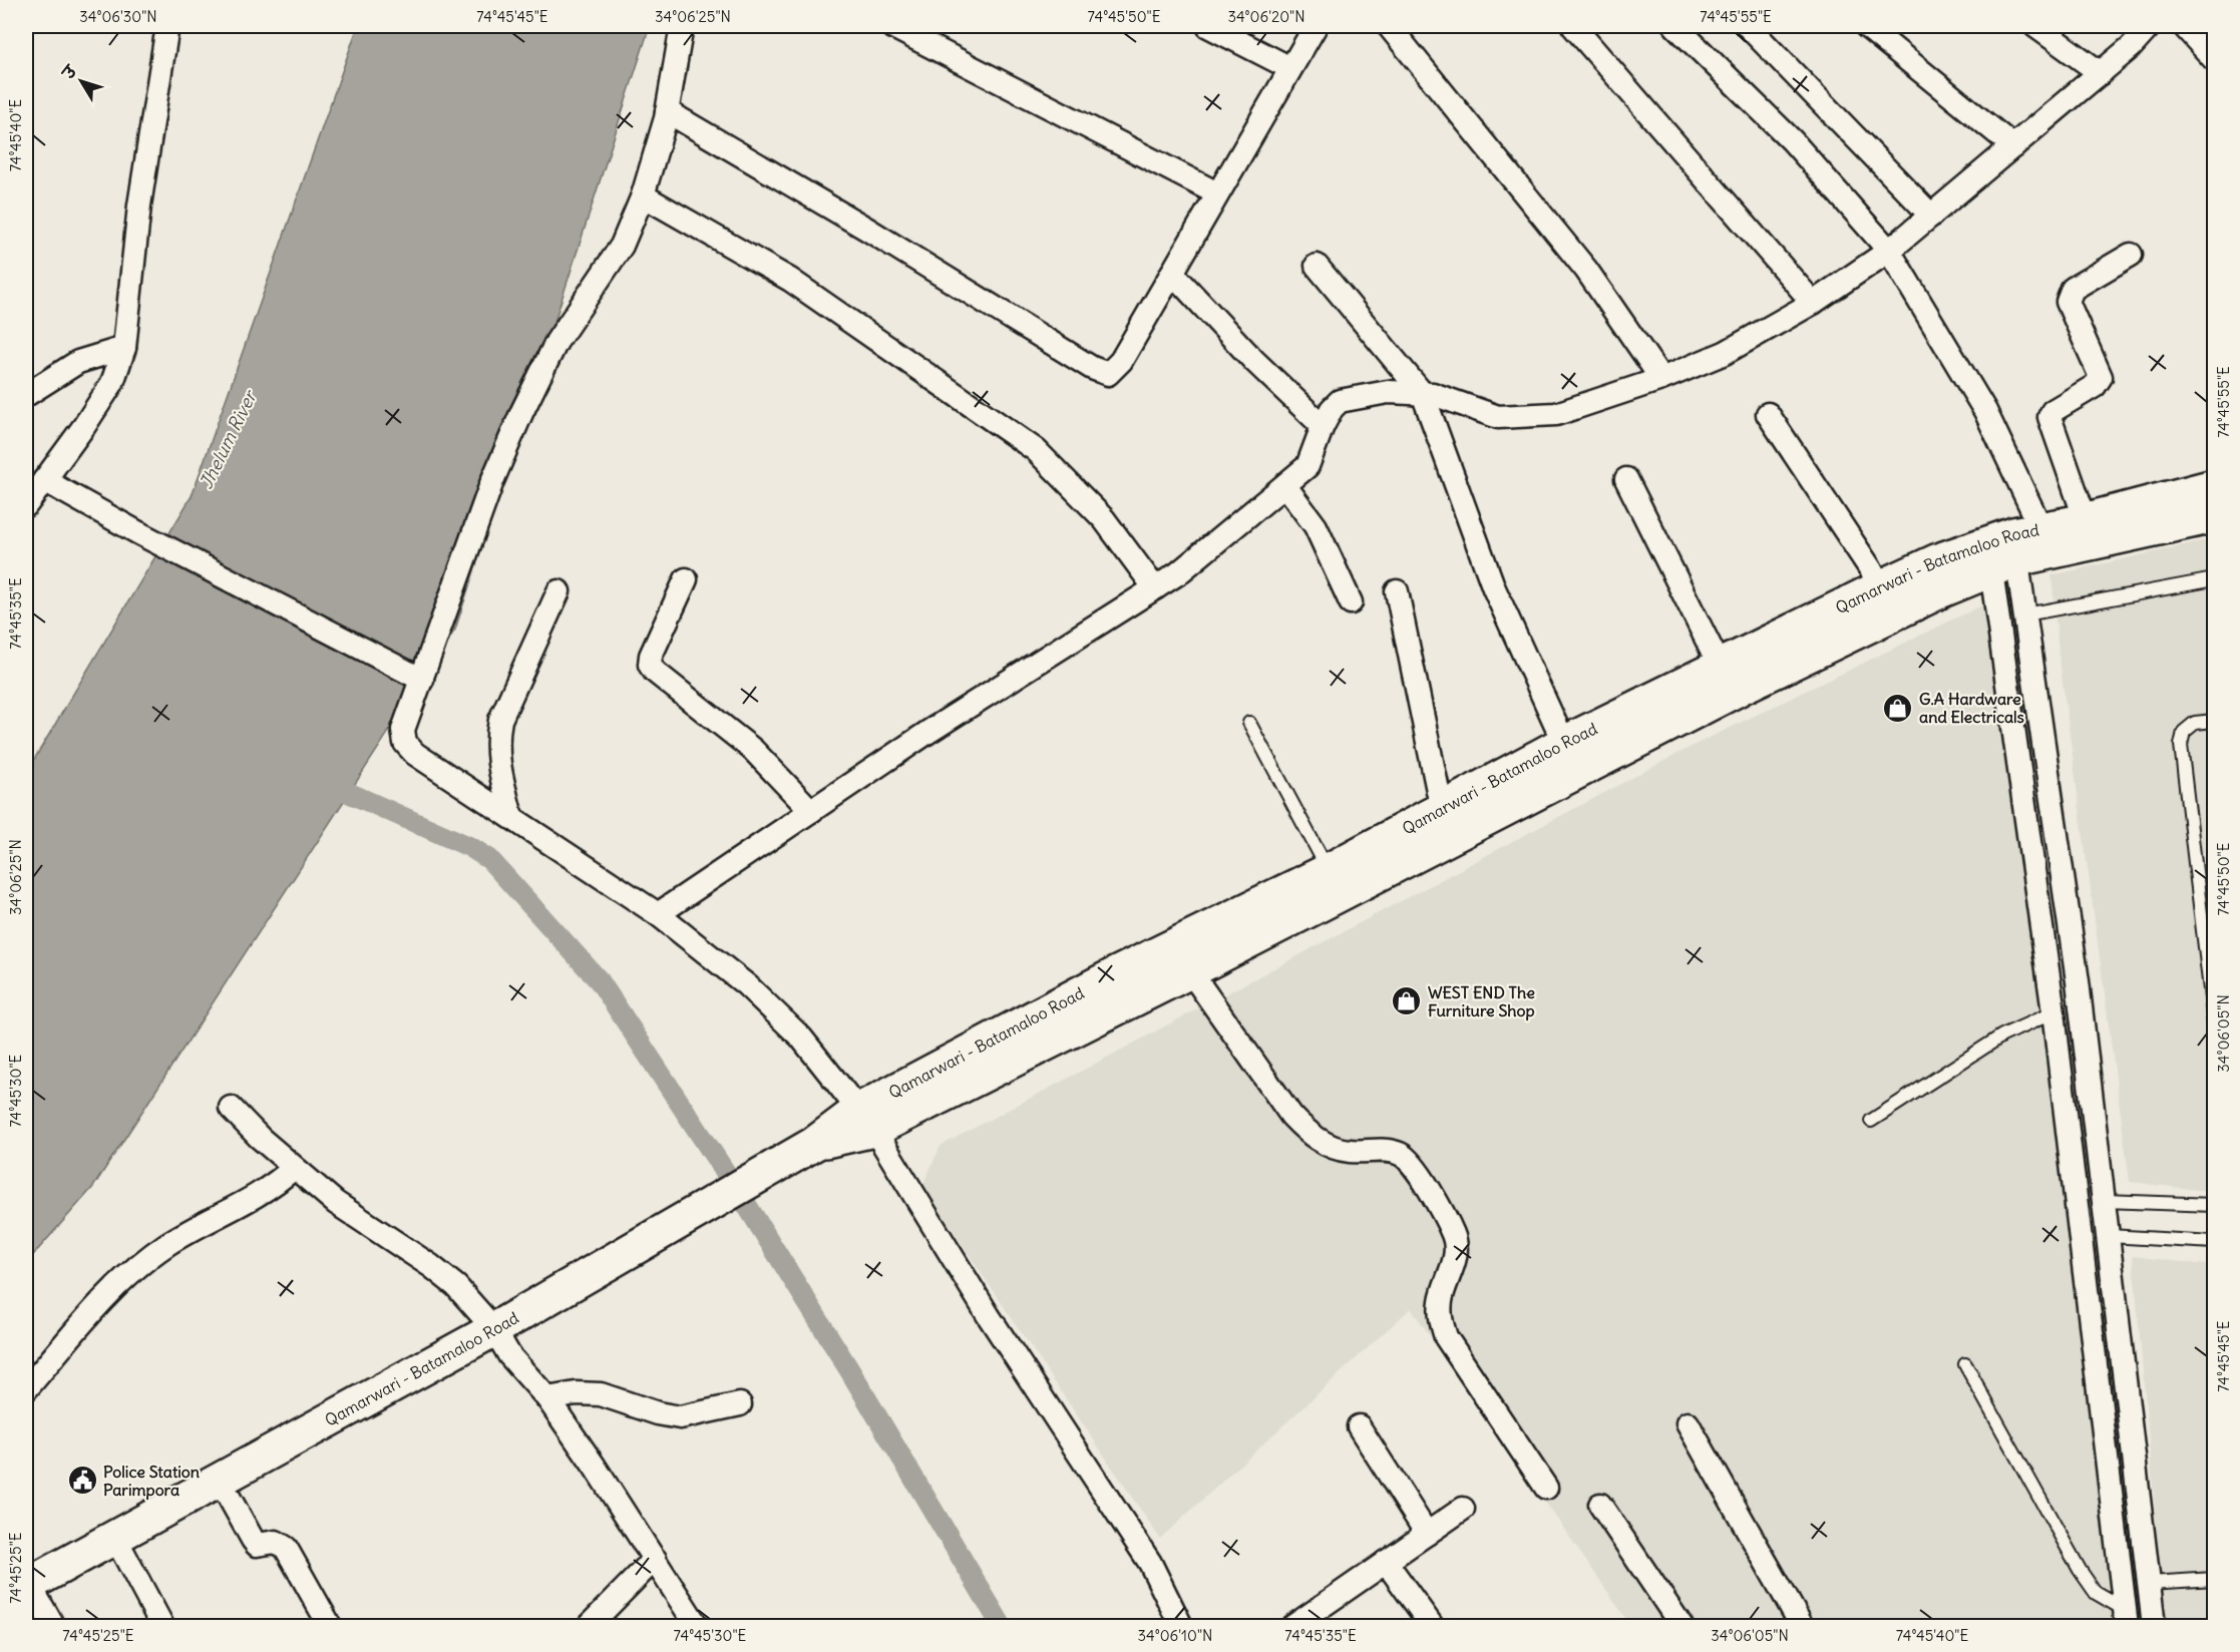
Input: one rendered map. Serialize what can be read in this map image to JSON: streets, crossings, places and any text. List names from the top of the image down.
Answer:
{
  "streets": {
    "main road": ["Qamarwari - Batamaloo Road"]
  },
  "water": ["Jhelum River"],
  "places": {
    "shop": ["G.A Hardware and Electricals", "WEST END The Furniture Shop"],
    "public building": ["Police Station Parimpora"]
  },
  "north": "top left",
  "coordinates": [
    "34°06'30\"N",
    "74°45'45\"E",
    "34°06'25\"N",
    "74°45'50\"E",
    "34°06'20\"N",
    "74°45'55\"E",
    "74°45'40\"E",
    "74°45'35\"E",
    "34°06'05\"N",
    "74°45'30\"E",
    "74°45'25\"E",
    "34°06'10\"N"
  ]
}
